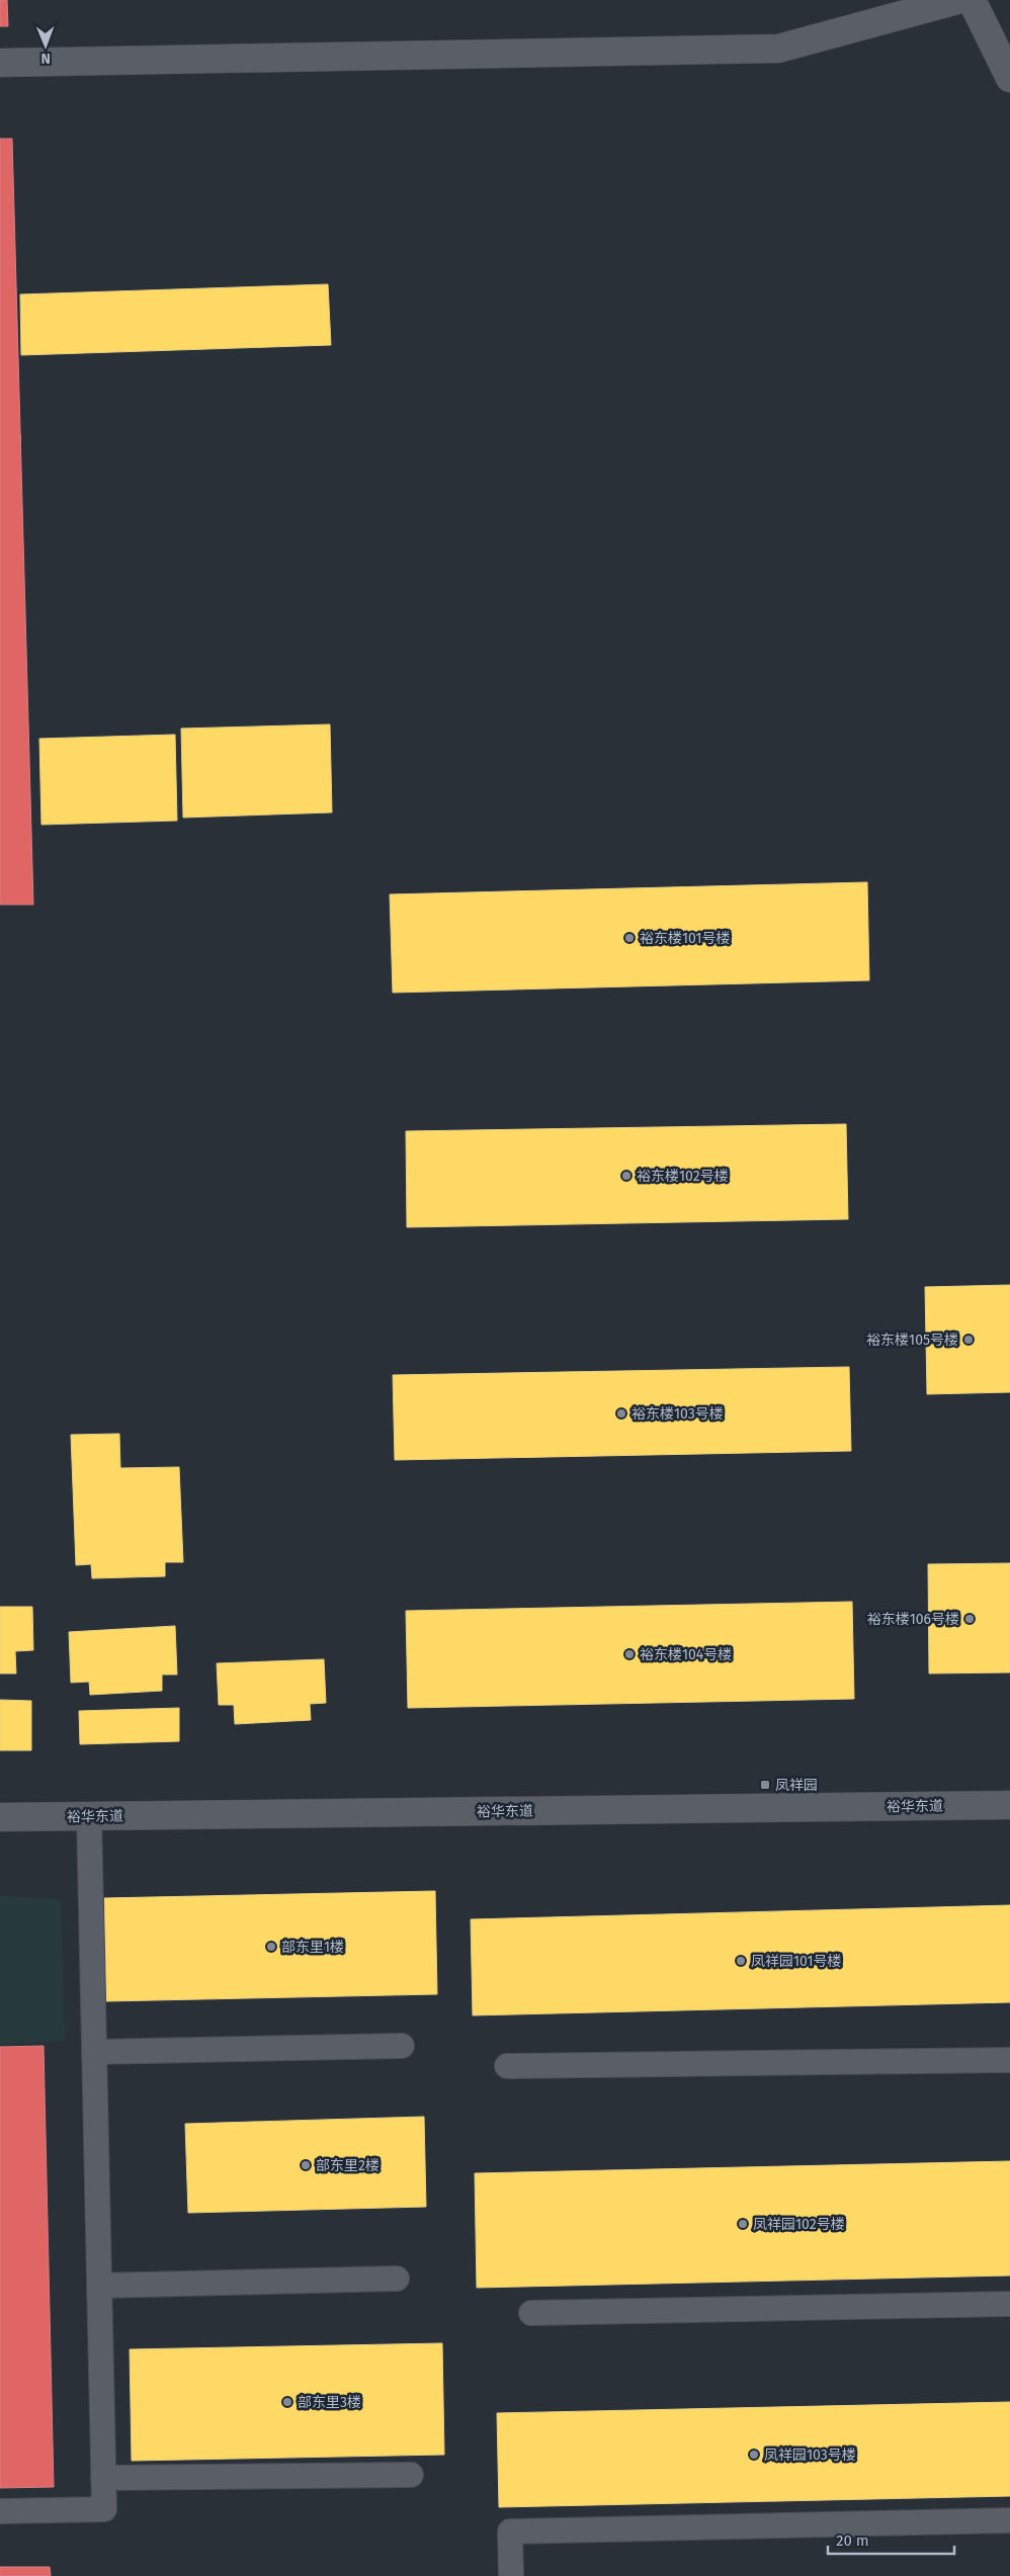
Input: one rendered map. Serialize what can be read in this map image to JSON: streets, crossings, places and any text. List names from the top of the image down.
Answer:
{
  "streets": {
    "street": ["裕华东道"]
  },
  "places": {
    "other": [
      "裕东楼101号楼",
      "裕东楼102号楼",
      "裕东楼105号楼",
      "裕东楼103号楼",
      "裕东楼106号楼",
      "裕东楼104号楼",
      "部东里1楼",
      "凤祥园101号楼",
      "部东里2楼",
      "凤祥园102号楼",
      "部东里3楼",
      "凤祥园103号楼"
    ],
    "transit": ["凤祥园"]
  },
  "scale_bar": "20 m",
  "north": "bottom"
}
